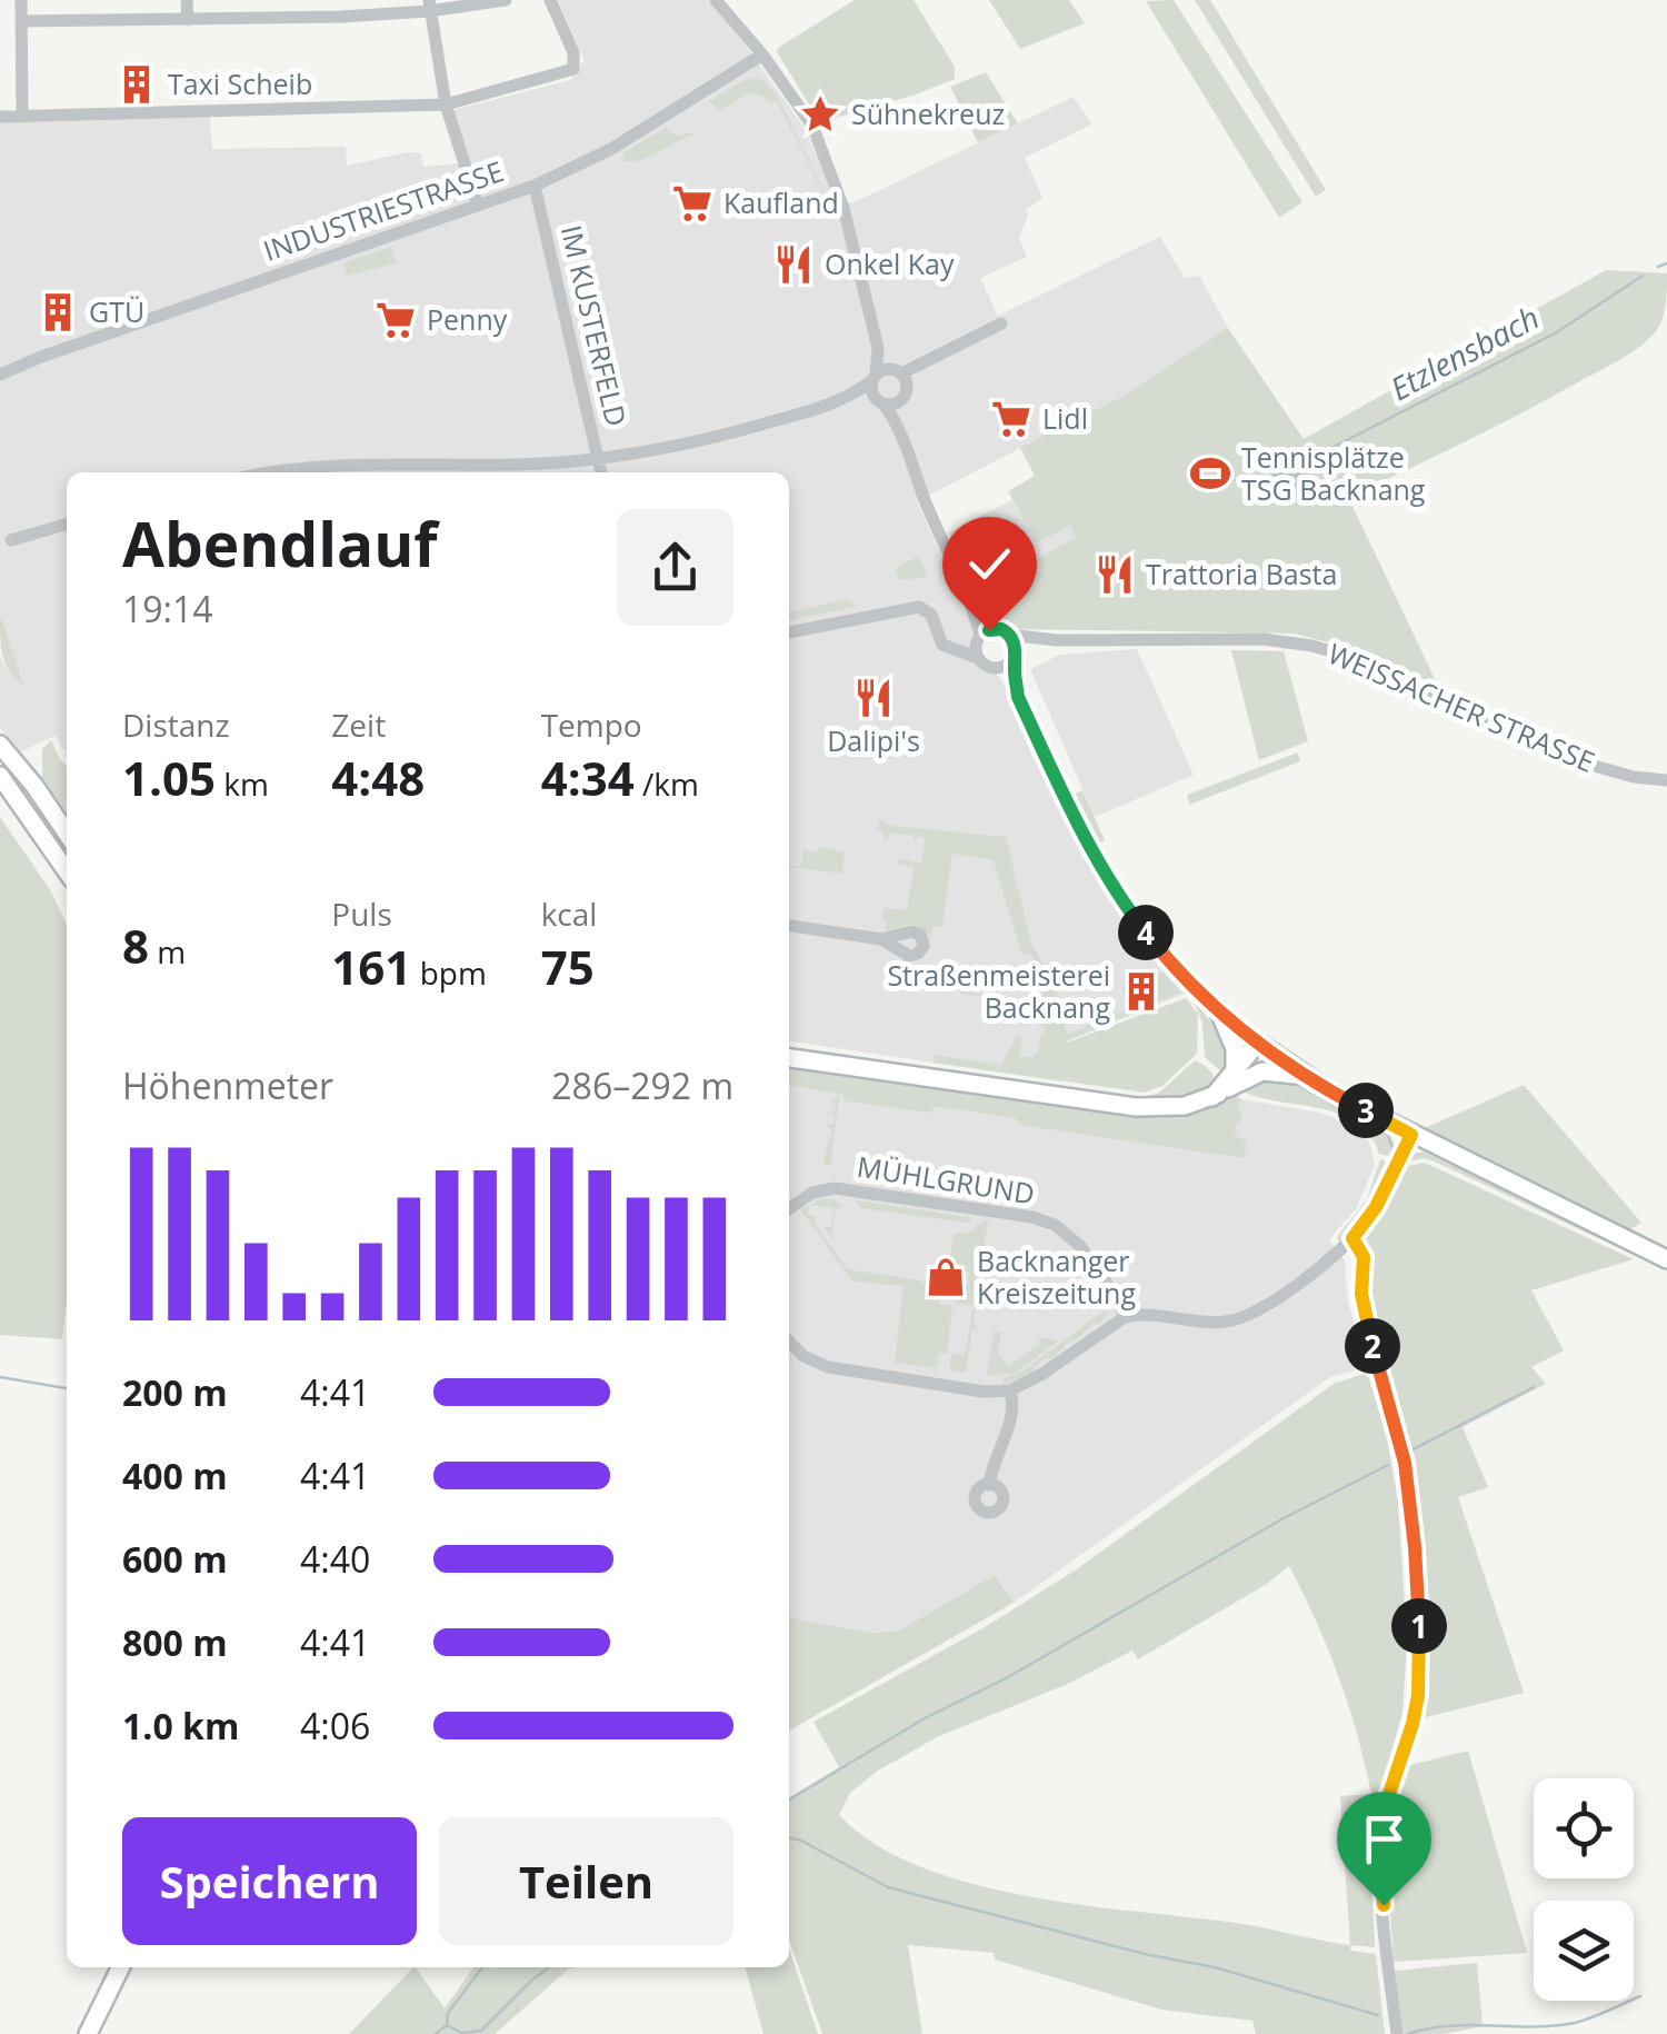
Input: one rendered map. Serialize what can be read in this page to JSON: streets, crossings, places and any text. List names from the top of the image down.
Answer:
{
  "streets": {
    "street": [
      "INDUSTRIESTRASSE",
      "IM KUSTERFELD",
      "WEISSACHER STRASSE",
      "MÜHLGRUND"
    ]
  },
  "crossings": [
    ["INDUSTRIESTRASSE", "IM KUSTERFELD"]
  ],
  "water": ["Etzlensbach"],
  "places": {
    "building": ["Taxi Scheib", "GTÜ", "Straßenmeisterei Backnang"],
    "place": ["Sühnekreuz"],
    "supermarket": ["Kaufland", "Penny", "Lidl"],
    "restaurant": ["Onkel Kay", "Trattoria Basta", "Dalipi's"],
    "sports": ["Tennisplätze TSG Backnang"],
    "shop": ["Backnanger Kreiszeitung"]
  },
  "page": {
    "heading": ["Abendlauf", "19:14"],
    "stats": [
      ["Distanz", "1.05 km"],
      ["Zeit", "4:48"],
      ["Tempo", "4:34 /km"],
      ["8 m"],
      ["Puls", "161 bpm"],
      ["kcal", "75"]
    ],
    "pins": [
      "4",
      "3",
      "2",
      "1"
    ],
    "chart": ["Höhenmeter", "286–292 m"],
    "list": [
      {
        "name": "200 m",
        "note": "4:41"
      },
      {
        "name": "400 m",
        "note": "4:41"
      },
      {
        "name": "600 m",
        "note": "4:40"
      },
      {
        "name": "800 m",
        "note": "4:41"
      },
      {
        "name": "1.0 km",
        "note": "4:06"
      }
    ],
    "buttons": ["Speichern", "Teilen"]
  }
}
